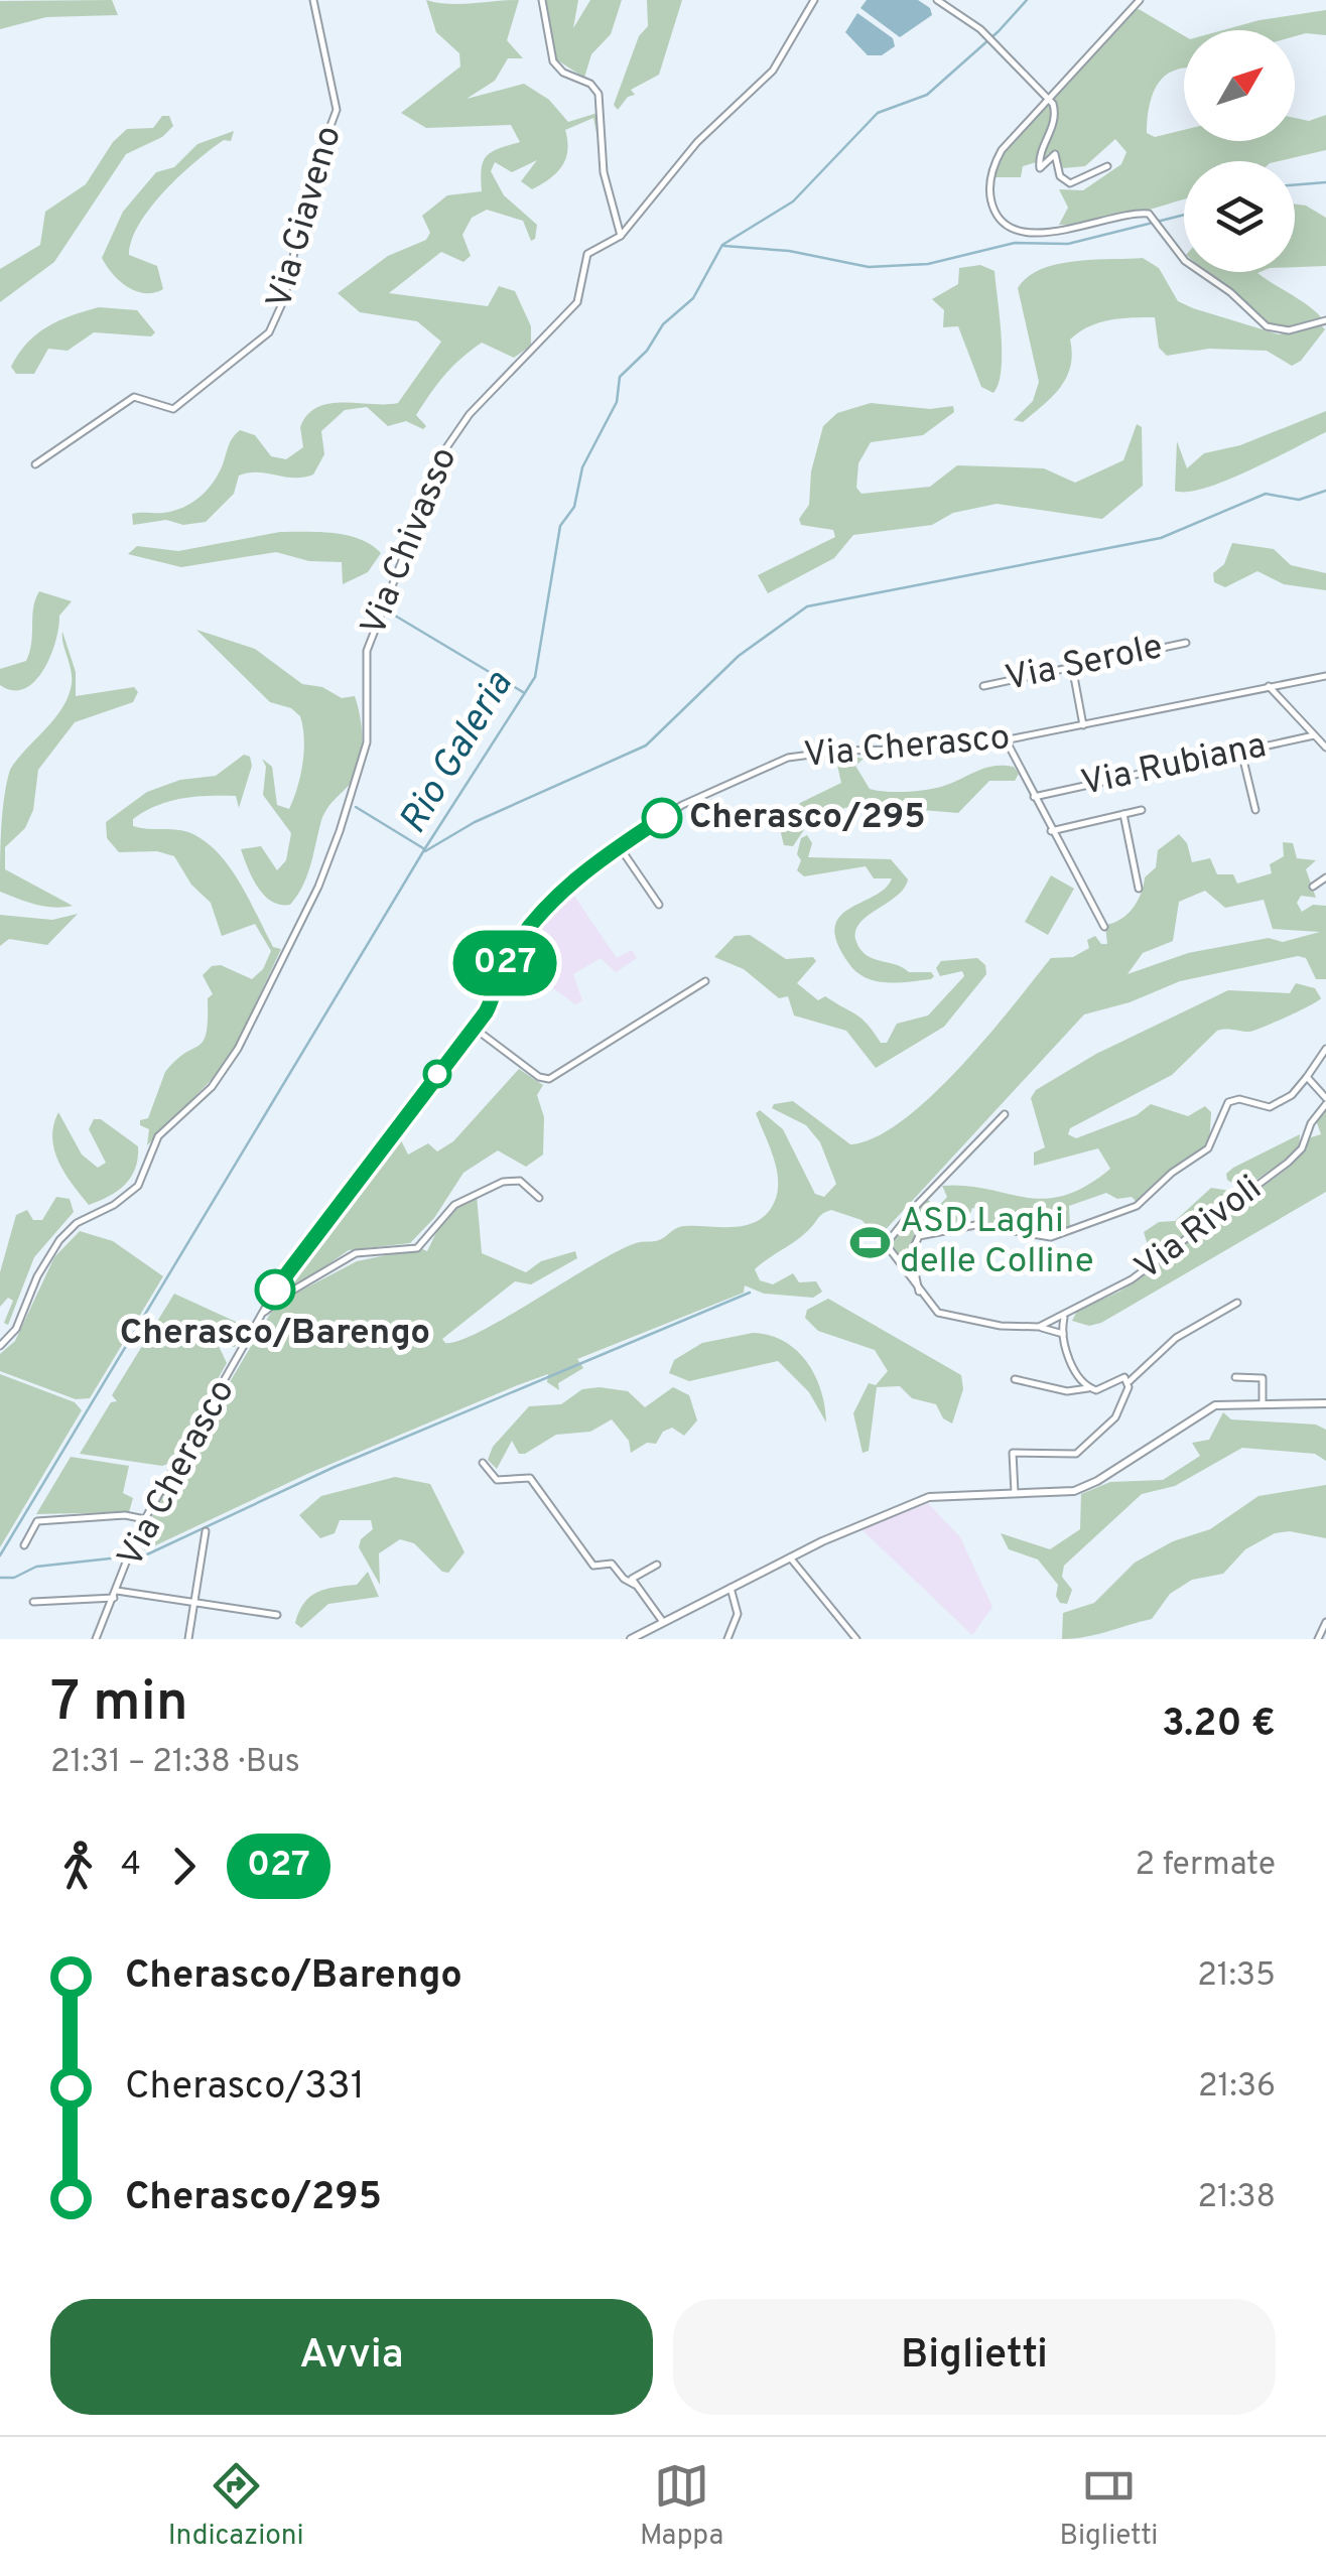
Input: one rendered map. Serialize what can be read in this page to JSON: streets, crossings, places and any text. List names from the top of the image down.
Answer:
{
  "streets": {
    "street": [
      "Via Giaveno",
      "Via Chivasso",
      "Via Serole",
      "Via Cherasco",
      "Via Rubiana",
      "Via Rivoli"
    ]
  },
  "water": ["Rio Galeria"],
  "places": {
    "other": ["Cherasco/295", "Cherasco/Barengo"],
    "sports": ["ASD Laghi delle Colline"]
  },
  "lines": ["bus line 027"],
  "north": "top right",
  "page": {
    "on_map": "027",
    "heading": ["7 min", "21:31 – 21:38 · Bus", "3.20 €"],
    "legs": ["4", "027", "2 fermate"],
    "list": [
      {
        "name": "Cherasco/Barengo",
        "value": "21:35"
      },
      {
        "name": "Cherasco/331",
        "value": "21:36"
      },
      {
        "name": "Cherasco/295",
        "value": "21:38"
      }
    ],
    "buttons": ["Avvia", "Biglietti"],
    "tabs": ["Indicazioni", "Mappa", "Biglietti"]
  }
}
